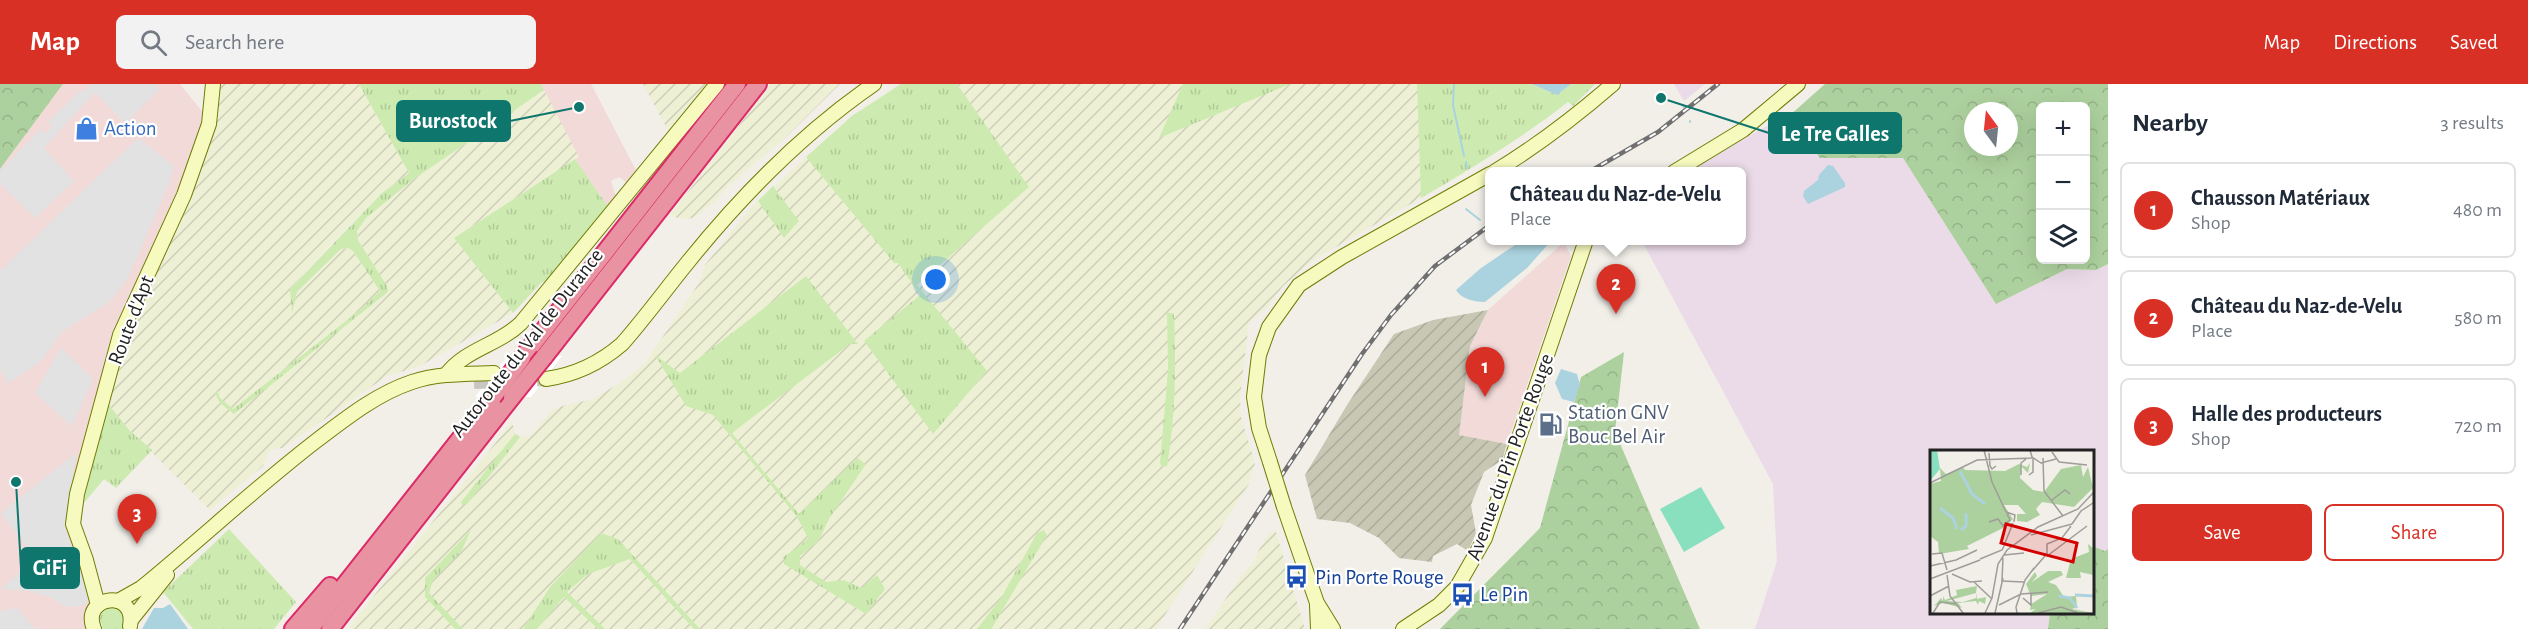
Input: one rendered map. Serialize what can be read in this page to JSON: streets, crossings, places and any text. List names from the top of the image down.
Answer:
{
  "streets": {
    "highway": ["Autoroute du Val de Durance"],
    "main road": ["Route d'Apt", "Avenue du Pin Porte Rouge"]
  },
  "places": {
    "other": ["Le Tre Galles", "Burostock", "GiFi"],
    "shop": ["Action"],
    "fuel station": ["Station GNV Bouc Bel Air"],
    "bus stop": ["Pin Porte Rouge", "Le Pin"]
  },
  "north": "top",
  "page": {
    "header": "Map",
    "search": "Search here",
    "nav": ["Map", "Directions", "Saved"],
    "heading": ["Nearby", "3 results"],
    "map_buttons": ["+", "−"],
    "list": [
      {
        "mark": "1",
        "name": "Chausson Matériaux",
        "note": "Shop",
        "value": "480 m"
      },
      {
        "mark": "2",
        "name": "Château du Naz-de-Velu",
        "note": "Place",
        "value": "580 m"
      },
      {
        "mark": "3",
        "name": "Halle des producteurs",
        "note": "Shop",
        "value": "720 m"
      }
    ],
    "popup": ["Château du Naz-de-Velu", "Place"],
    "pins": ["2", "1", "3"],
    "buttons": ["Save", "Share"]
  }
}
